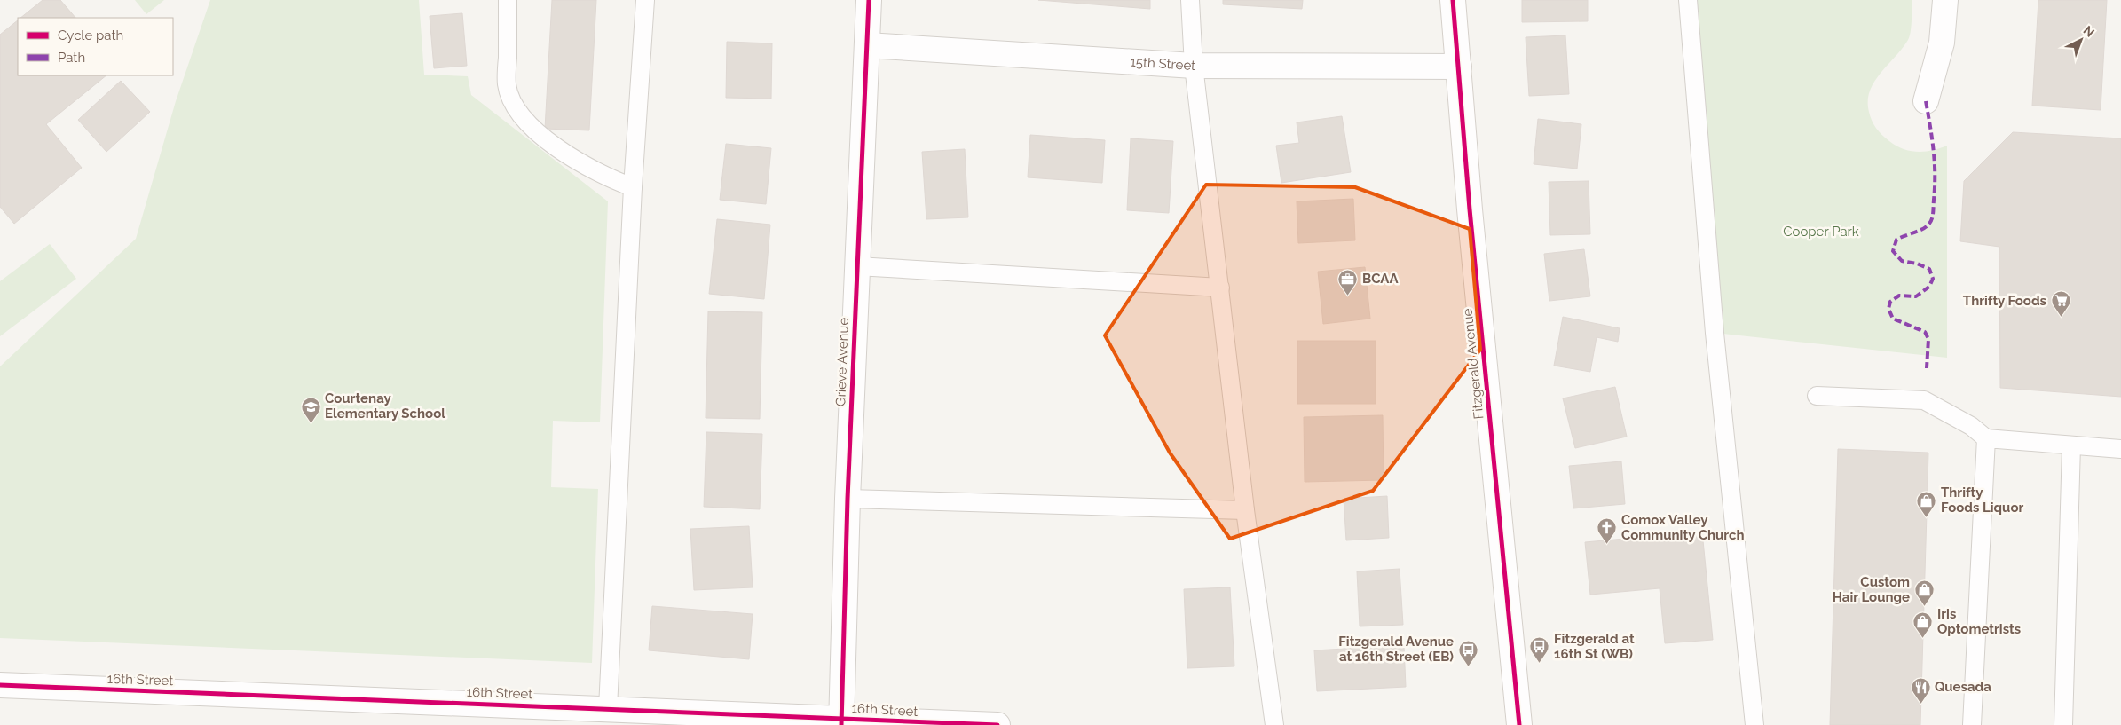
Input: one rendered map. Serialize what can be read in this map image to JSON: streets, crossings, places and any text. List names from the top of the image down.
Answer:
{
  "streets": {
    "street": [
      "15th Street",
      "Grieve Avenue",
      "Fitzgerald Avenue",
      "16th Street"
    ]
  },
  "crossings": [
    ["15th Street", "Grieve Avenue"],
    ["15th Street", "Fitzgerald Avenue"],
    ["Grieve Avenue", "16th Street"]
  ],
  "parks": ["Cooper Park"],
  "places": {
    "office": ["BCAA"],
    "supermarket": ["Thrifty Foods"],
    "school or university": ["Courtenay Elementary School"],
    "shop": ["Thrifty Foods Liquor", "Custom Hair Lounge", "Iris Optometrists"],
    "church": ["Comox Valley Community Church"],
    "bus stop": ["Fitzgerald at 16th St (WB)", "Fitzgerald Avenue at 16th Street (EB)"],
    "restaurant": ["Quesada"]
  },
  "legend": ["Cycle path", "Path"],
  "north": "top right"
}
